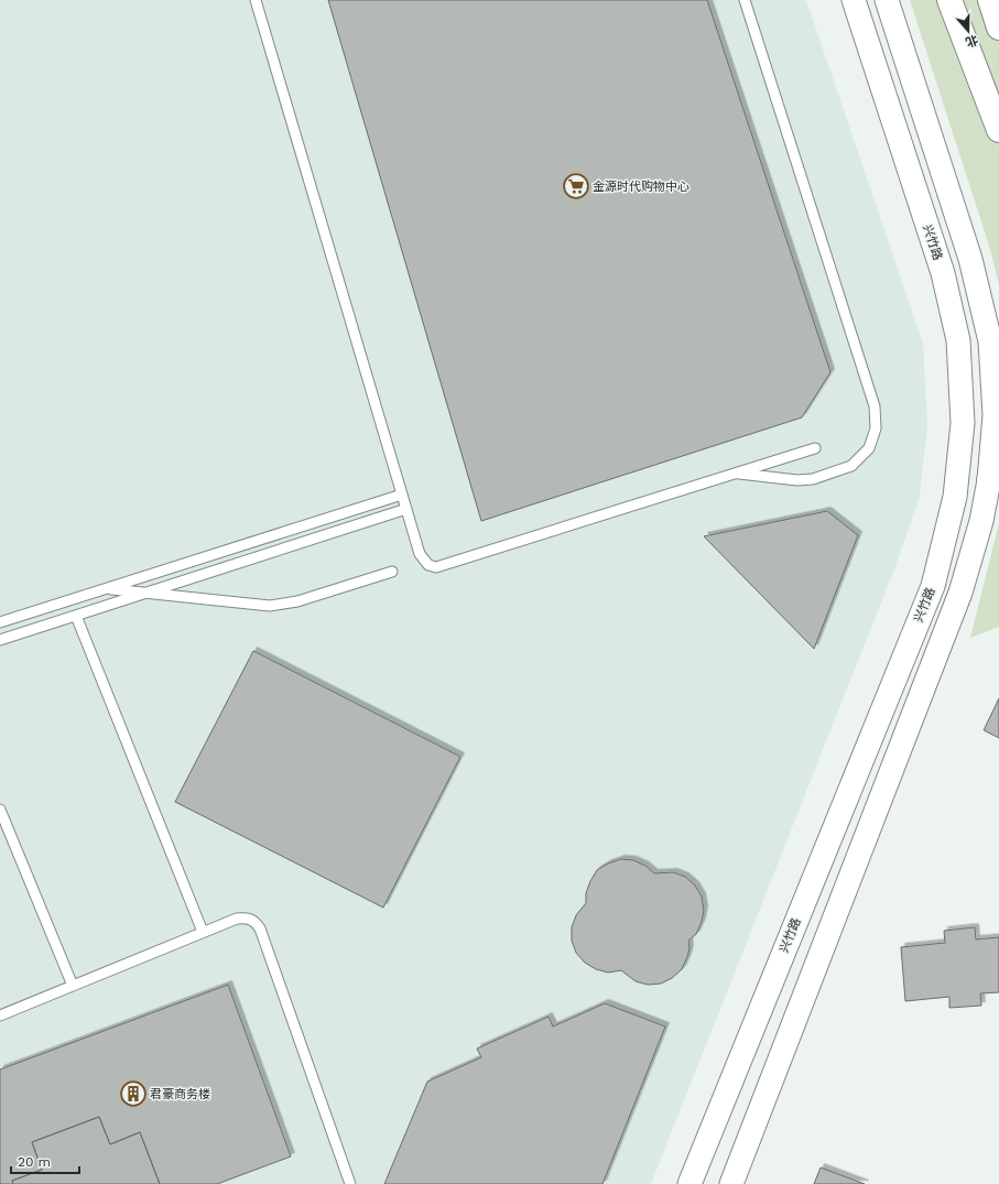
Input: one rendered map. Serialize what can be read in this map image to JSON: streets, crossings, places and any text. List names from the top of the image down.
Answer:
{
  "streets": {
    "street": ["兴竹路"]
  },
  "places": {
    "supermarket": ["金源时代购物中心"],
    "building": ["君豪商务楼"]
  },
  "scale_bar": "20 m",
  "north": "bottom"
}
